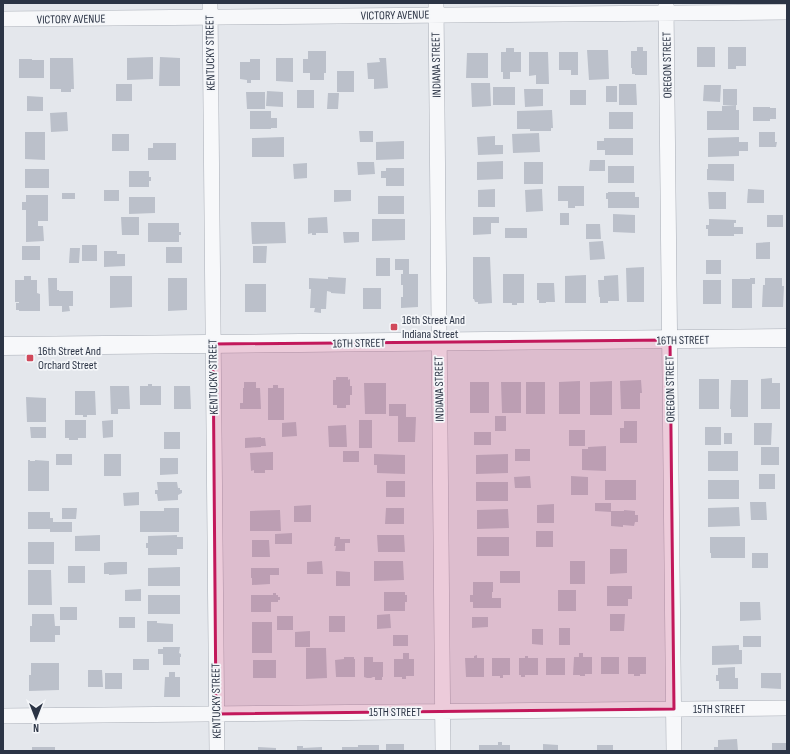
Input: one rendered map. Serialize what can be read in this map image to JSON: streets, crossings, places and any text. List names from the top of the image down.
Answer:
{
  "streets": {
    "street": [
      "VICTORY AVENUE",
      "KENTUCKY STREET",
      "INDIANA STREET",
      "OREGON STREET",
      "16TH STREET",
      "15TH STREET"
    ]
  },
  "crossings": [
    ["VICTORY AVENUE", "KENTUCKY STREET"],
    ["VICTORY AVENUE", "INDIANA STREET"],
    ["VICTORY AVENUE", "OREGON STREET"],
    ["KENTUCKY STREET", "16TH STREET"],
    ["KENTUCKY STREET", "15TH STREET"],
    ["INDIANA STREET", "16TH STREET"],
    ["INDIANA STREET", "15TH STREET"],
    ["OREGON STREET", "16TH STREET"],
    ["OREGON STREET", "15TH STREET"]
  ],
  "places": {
    "transit": ["16th Street And Indiana Street", "16th Street And Orchard Street"]
  },
  "north": "bottom"
}
